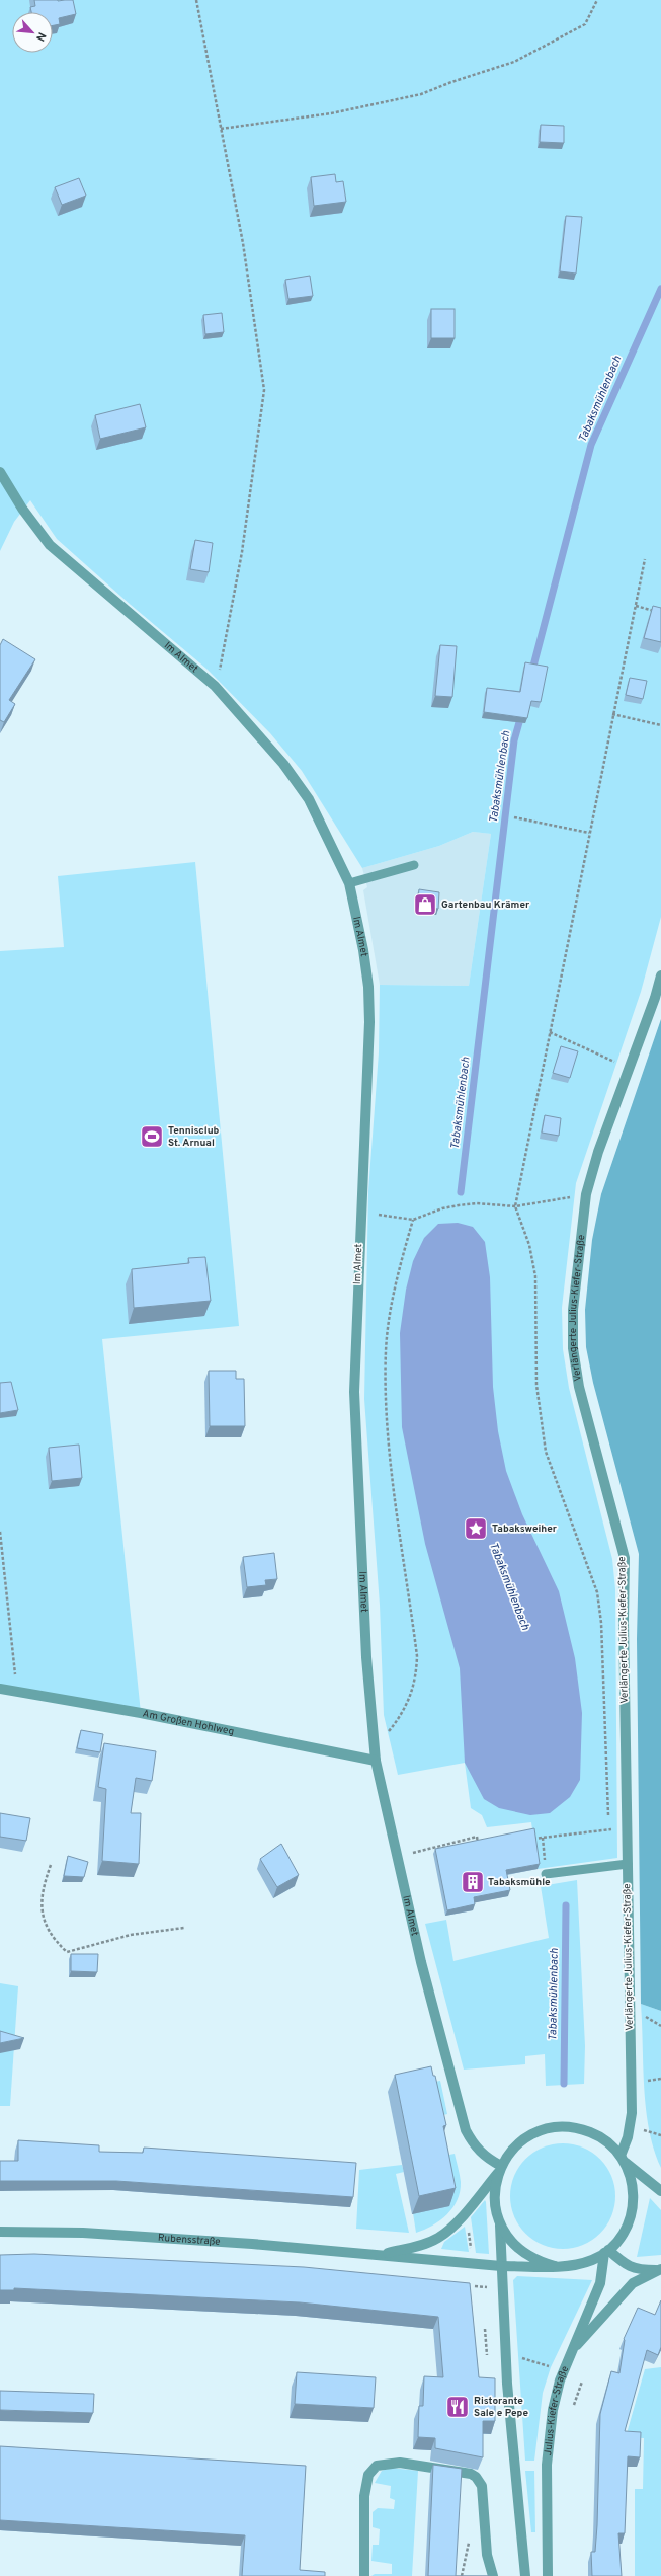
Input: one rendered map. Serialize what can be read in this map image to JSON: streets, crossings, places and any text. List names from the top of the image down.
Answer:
{
  "streets": {
    "street": [
      "Im Almet",
      "Verlängerte Julius-Kiefer-Straße",
      "Am Großen Hohlweg",
      "Rubensstraße",
      "Julius-Kiefer-Straße"
    ]
  },
  "crossings": [
    ["Im Almet", "Verlängerte Julius-Kiefer-Straße"],
    ["Im Almet", "Am Großen Hohlweg"],
    ["Im Almet", "Rubensstraße"],
    ["Im Almet", "Julius-Kiefer-Straße"],
    ["Verlängerte Julius-Kiefer-Straße", "Rubensstraße"],
    ["Verlängerte Julius-Kiefer-Straße", "Julius-Kiefer-Straße"],
    ["Rubensstraße", "Julius-Kiefer-Straße"]
  ],
  "water": ["Tabaksmühlenbach"],
  "places": {
    "shop": ["Gartenbau Krämer"],
    "sports": ["Tennisclub St. Arnual"],
    "place": ["Tabaksweiher"],
    "building": ["Tabaksmühle"],
    "restaurant": ["Ristorante Sale e Pepe"]
  },
  "north": "bottom right"
}
